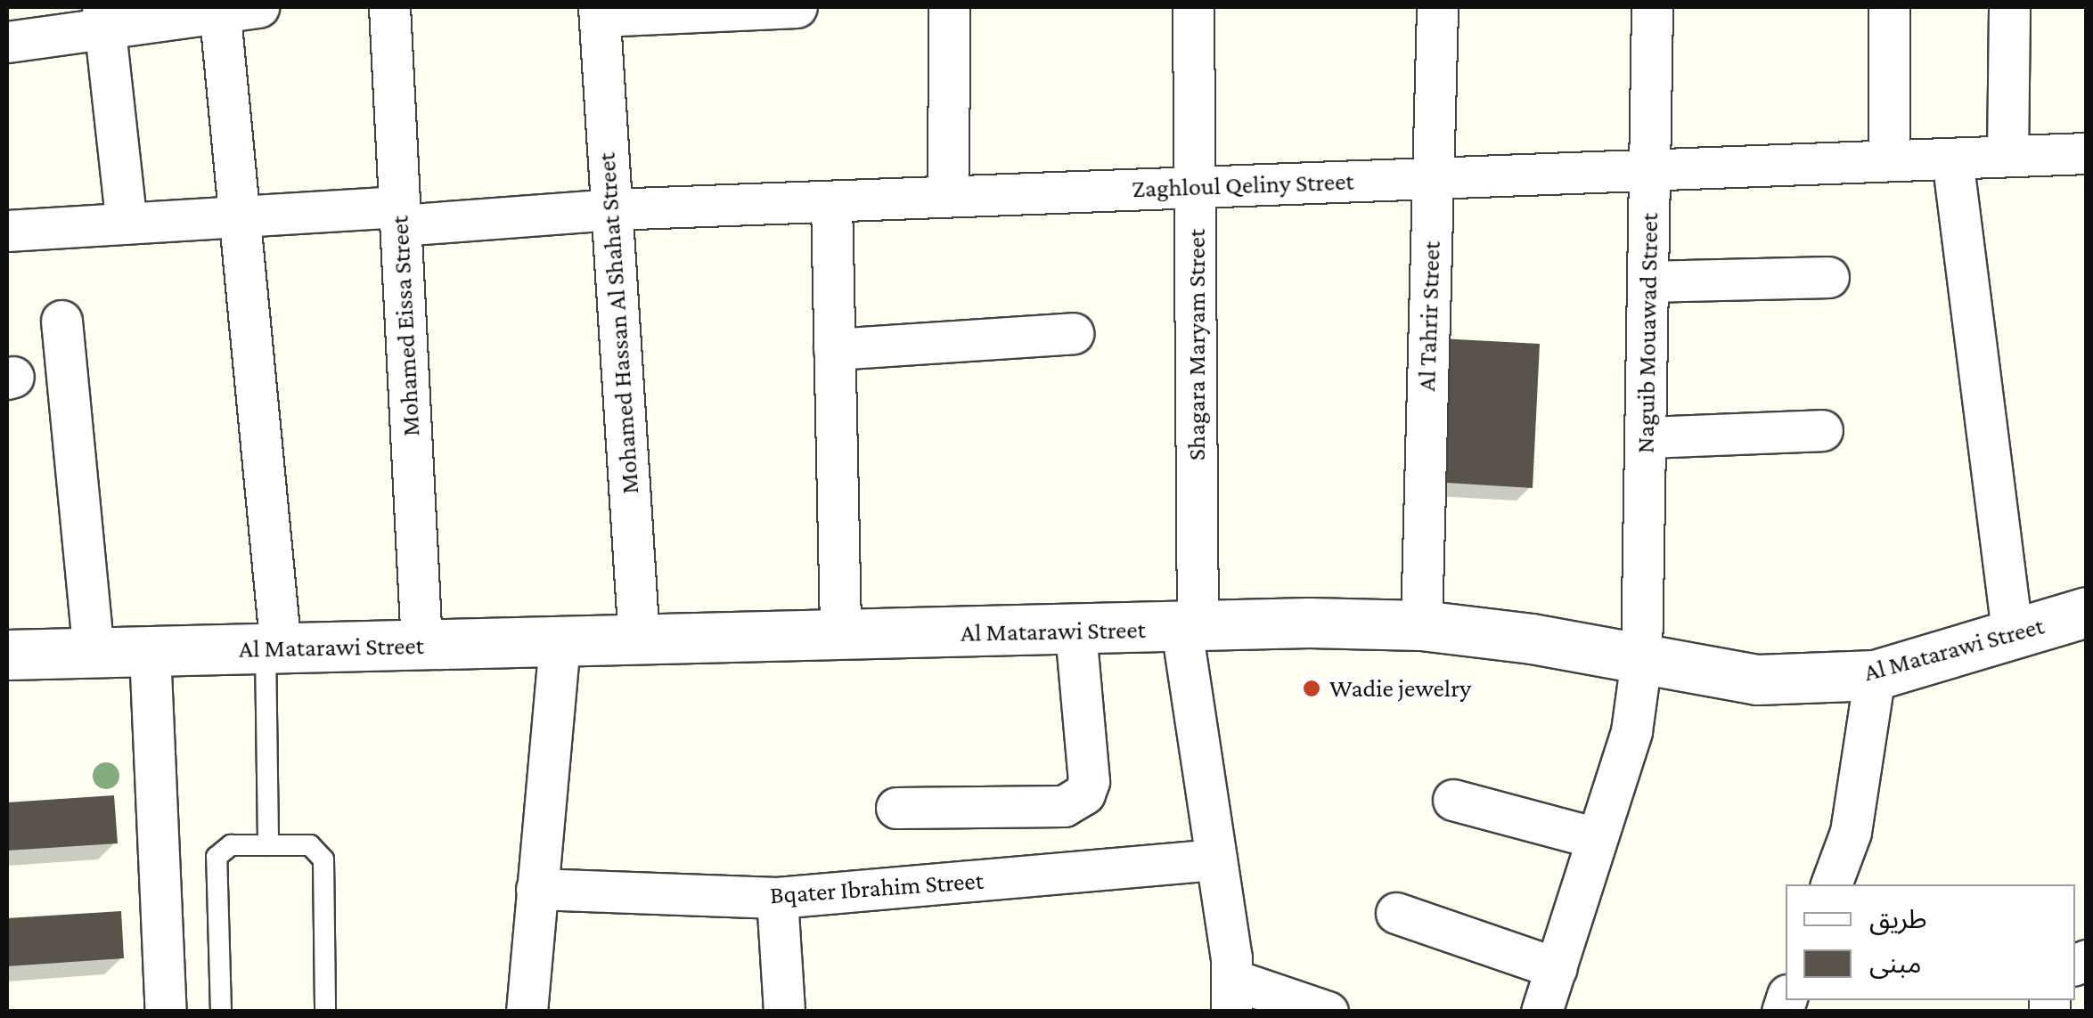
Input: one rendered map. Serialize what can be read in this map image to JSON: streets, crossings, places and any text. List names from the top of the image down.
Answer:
{
  "streets": {
    "street": [
      "Zaghloul Qeliny Street",
      "Al Tahrir Street",
      "Mohamed Hassan Al Shahat Street",
      "Mohamed Eissa Street",
      "Naguib Mouawad Street",
      "Shagara Maryam Street",
      "Al Matarawi Street",
      "Bqater Ibrahim Street"
    ]
  },
  "crossings": [
    ["Zaghloul Qeliny Street", "Al Tahrir Street"],
    ["Zaghloul Qeliny Street", "Mohamed Hassan Al Shahat Street"],
    ["Zaghloul Qeliny Street", "Mohamed Eissa Street"],
    ["Zaghloul Qeliny Street", "Naguib Mouawad Street"],
    ["Zaghloul Qeliny Street", "Shagara Maryam Street"],
    ["Al Tahrir Street", "Al Matarawi Street"],
    ["Mohamed Hassan Al Shahat Street", "Al Matarawi Street"],
    ["Mohamed Eissa Street", "Al Matarawi Street"],
    ["Naguib Mouawad Street", "Al Matarawi Street"],
    ["Shagara Maryam Street", "Al Matarawi Street"],
    ["Shagara Maryam Street", "Bqater Ibrahim Street"]
  ],
  "places": ["Wadie jewelry"],
  "legend": ["طريق", "مبنى"]
}
